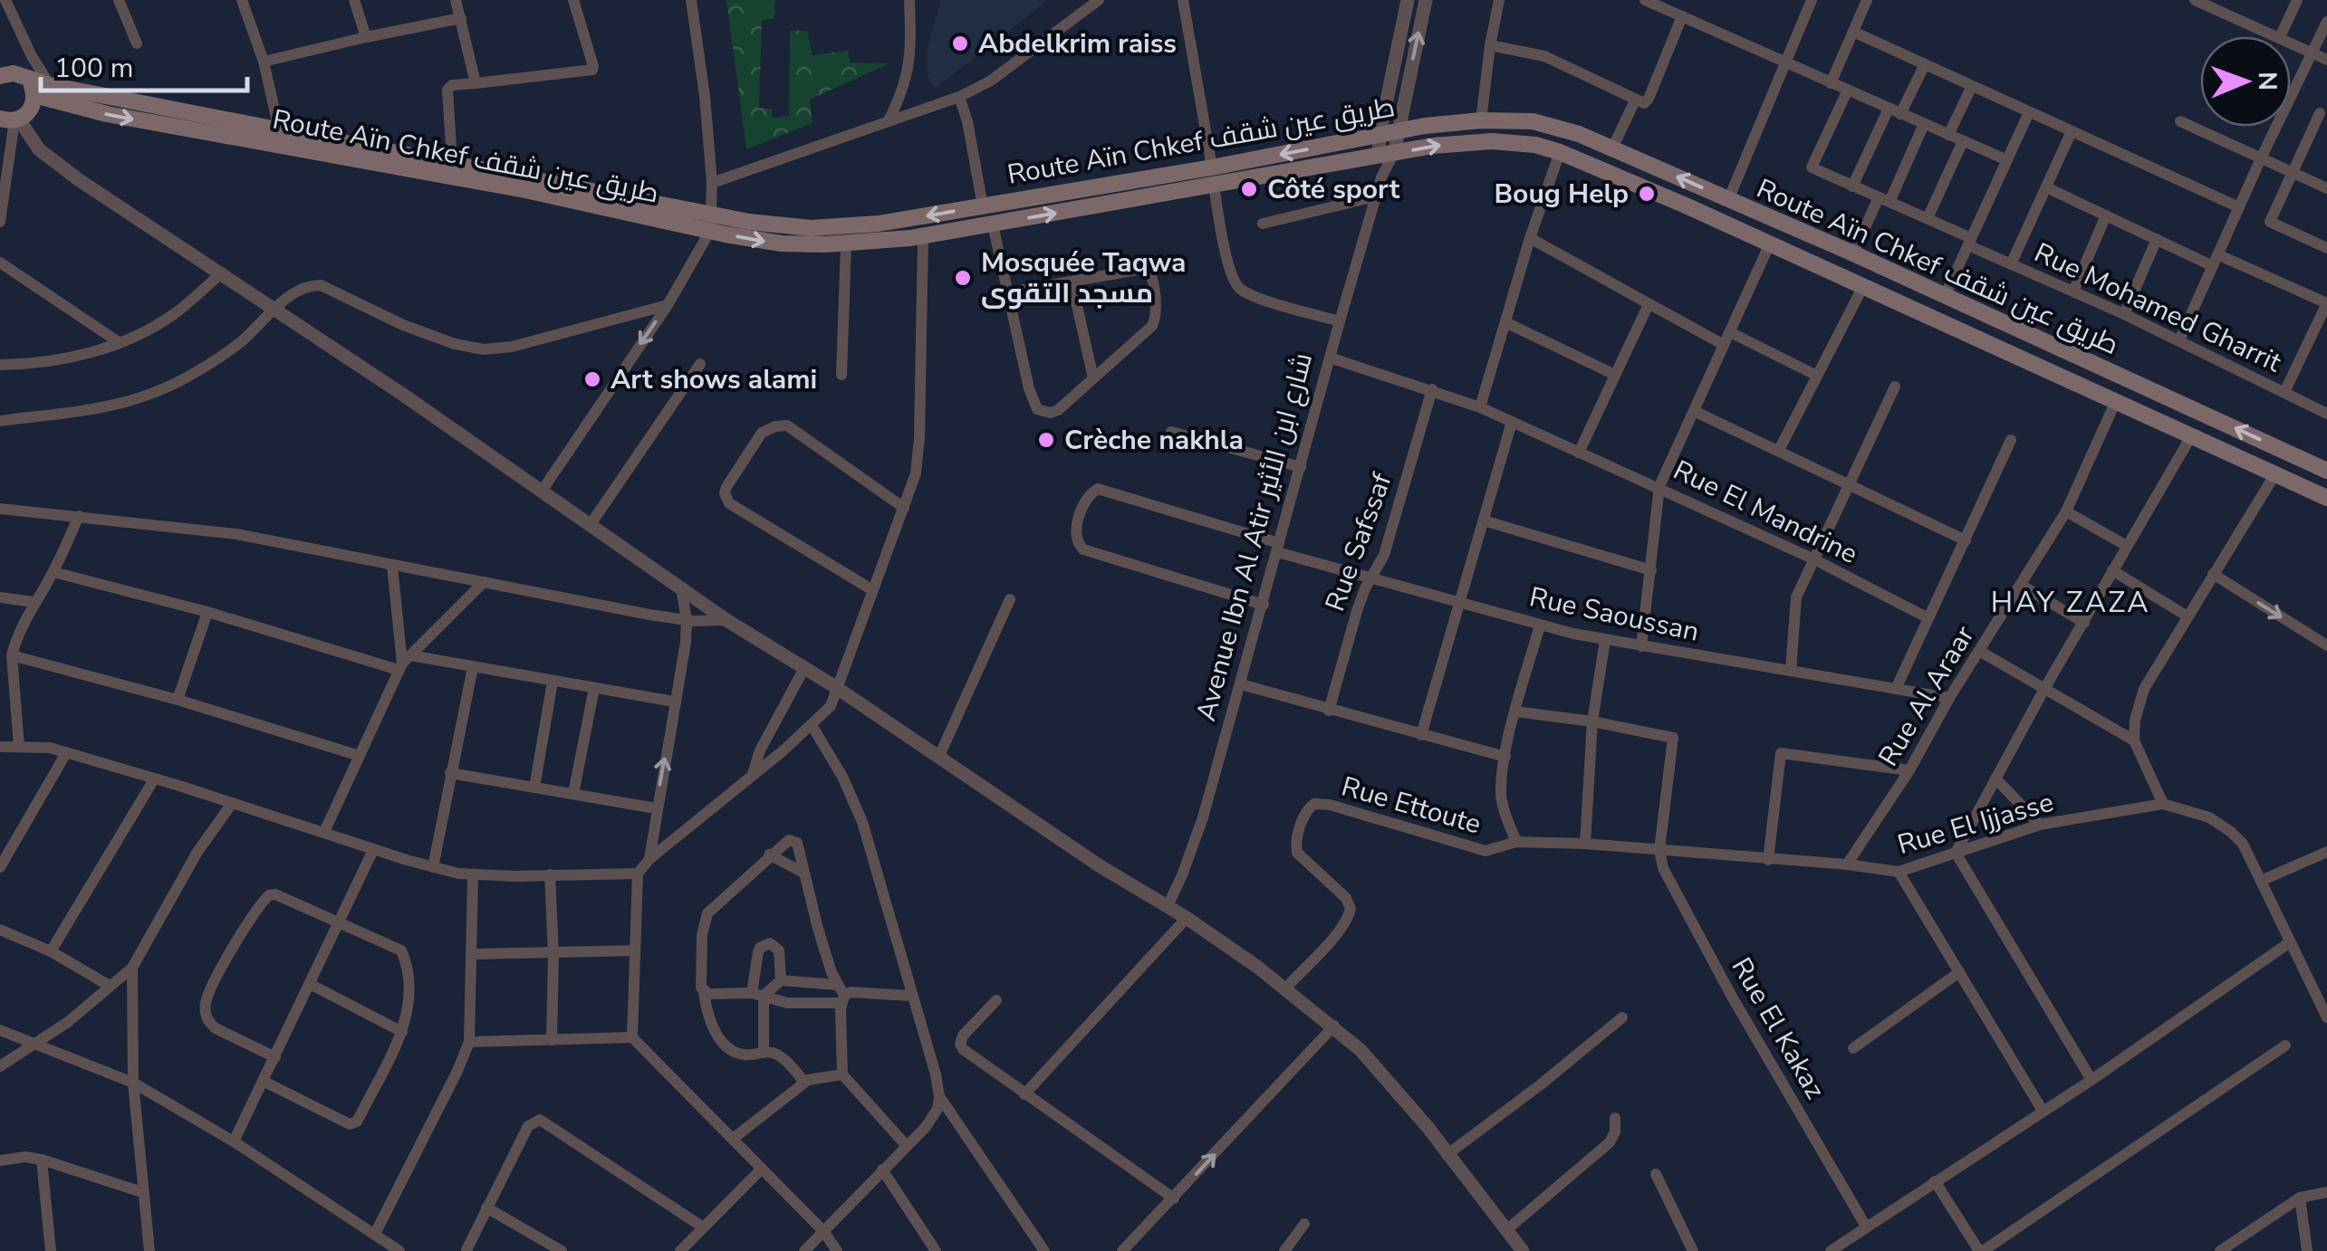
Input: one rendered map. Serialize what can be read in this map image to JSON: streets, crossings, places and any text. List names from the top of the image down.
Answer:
{
  "streets": {
    "main road": ["Route Aïn Chkef طريق عين شقف"],
    "street": [
      "Rue Mohamed Gharrit",
      "Rue El Mandrine",
      "Avenue Ibn Al Atir شارع ابن الأثير",
      "Rue Safssaf",
      "Rue Saoussan",
      "Rue Al Araar",
      "Rue Ettoute",
      "Rue El Ijjasse",
      "Rue El Kakaz"
    ]
  },
  "crossings": [
    ["Route Aïn Chkef طريق عين شقف", "Avenue Ibn Al Atir شارع ابن الأثير"],
    ["Route Aïn Chkef طريق عين شقف", "Rue Al Araar"],
    ["Rue El Mandrine", "Avenue Ibn Al Atir شارع ابن الأثير"],
    ["Rue El Mandrine", "Rue Safssaf"],
    ["Avenue Ibn Al Atir شارع ابن الأثير", "Rue Saoussan"],
    ["Rue Safssaf", "Rue Saoussan"],
    ["Rue Saoussan", "Rue Al Araar"],
    ["Rue Al Araar", "Rue El Ijjasse"],
    ["Rue Ettoute", "Rue El Ijjasse"],
    ["Rue El Ijjasse", "Rue El Kakaz"]
  ],
  "districts": ["HAY ZAZA"],
  "places": [
    "Abdelkrim raiss",
    "Côté sport",
    "Boug Help",
    "Mosquée Taqwa مسجد التقوى",
    "Art shows alami",
    "Crèche nakhla"
  ],
  "scale_bar": "100 m",
  "north": "right"
}
